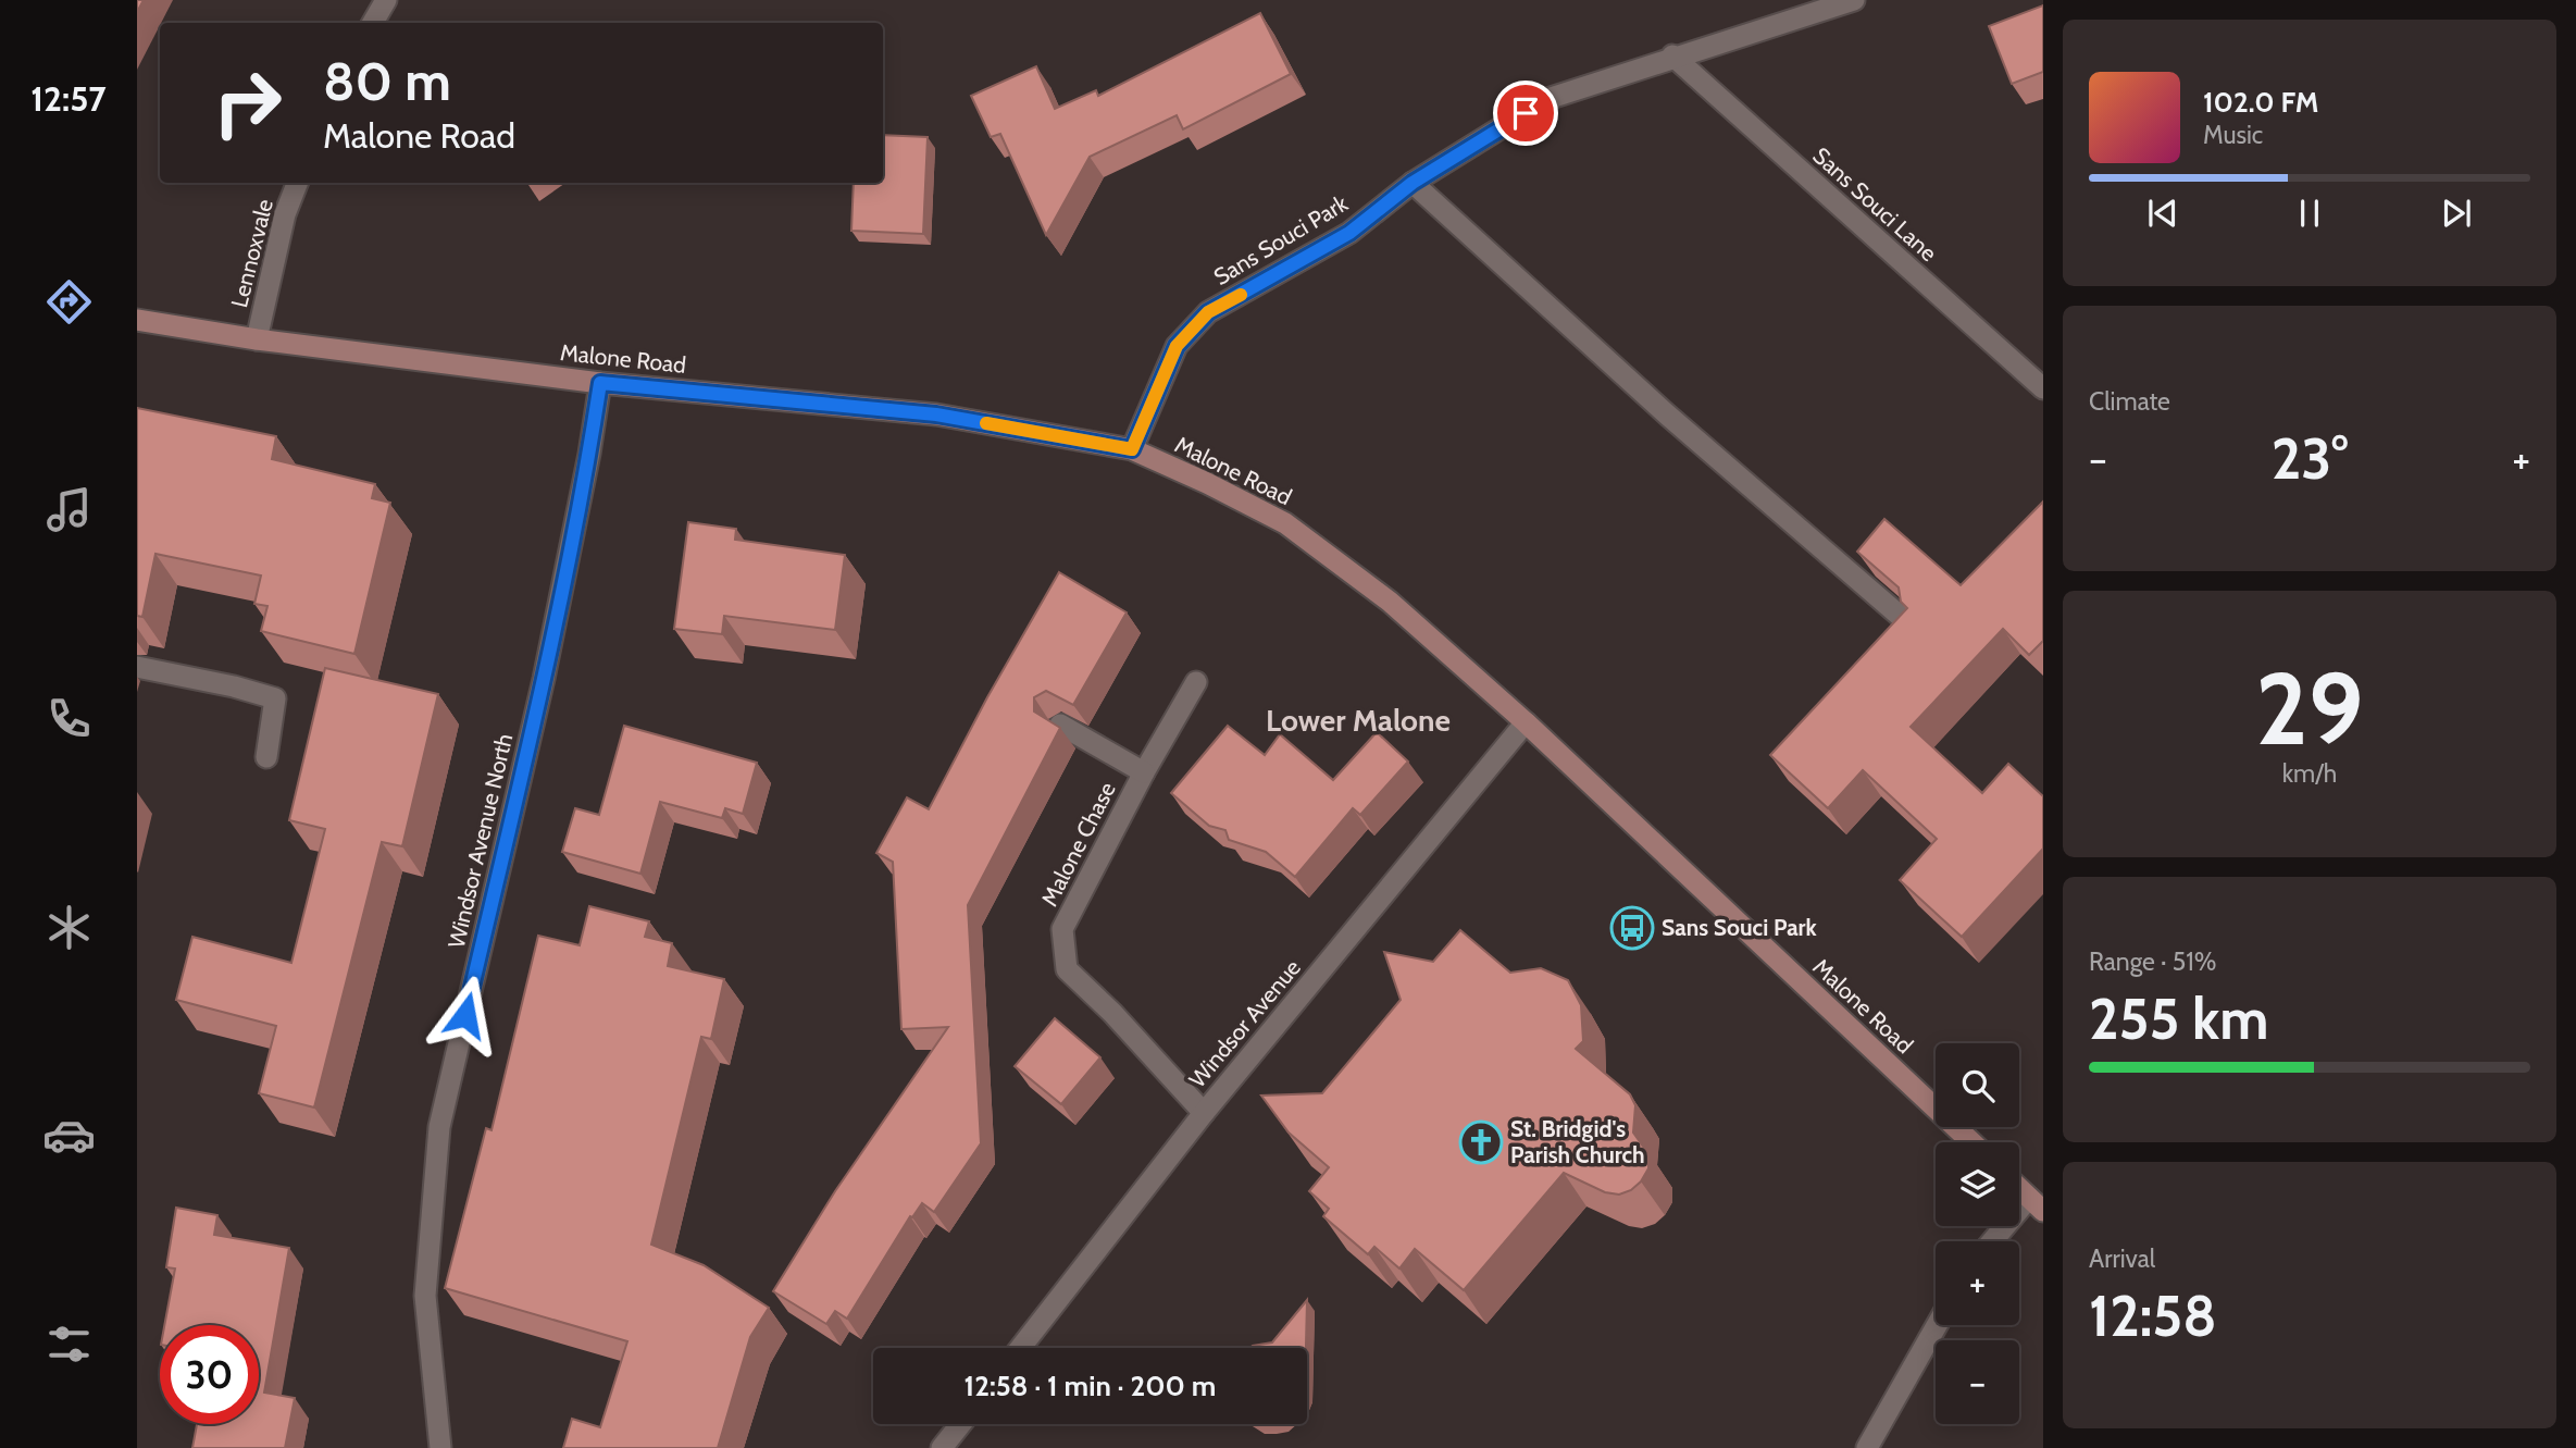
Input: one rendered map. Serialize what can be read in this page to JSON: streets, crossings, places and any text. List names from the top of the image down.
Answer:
{
  "streets": {
    "main road": ["Malone Road"],
    "street": [
      "Sans Souci Lane",
      "Sans Souci Park",
      "Lennoxvale",
      "Windsor Avenue North",
      "Malone Chase",
      "Windsor Avenue"
    ]
  },
  "crossings": [
    ["Sans Souci Lane", "Sans Souci Park"],
    ["Sans Souci Park", "Malone Road"],
    ["Lennoxvale", "Malone Road"],
    ["Malone Road", "Windsor Avenue North"],
    ["Malone Road", "Windsor Avenue"],
    ["Malone Chase", "Windsor Avenue"]
  ],
  "districts": ["Lower Malone"],
  "places": {
    "bus stop": ["Sans Souci Park"],
    "church": ["St. Bridgid's Parish Church"]
  },
  "page": {
    "tabs": "12:57",
    "turn": ["80 m", "Malone Road"],
    "song": ["102.0 FM", "Music"],
    "tile": [
      "Climate",
      ["29", "km/h"],
      ["Range · 51%", "255 km"],
      ["Arrival", "12:58"]
    ],
    "heat": ["−", "23°", "+"],
    "map_buttons": ["+", "−"],
    "limit": "30",
    "trip": "12:58 · 1 min · 200 m"
  }
}
